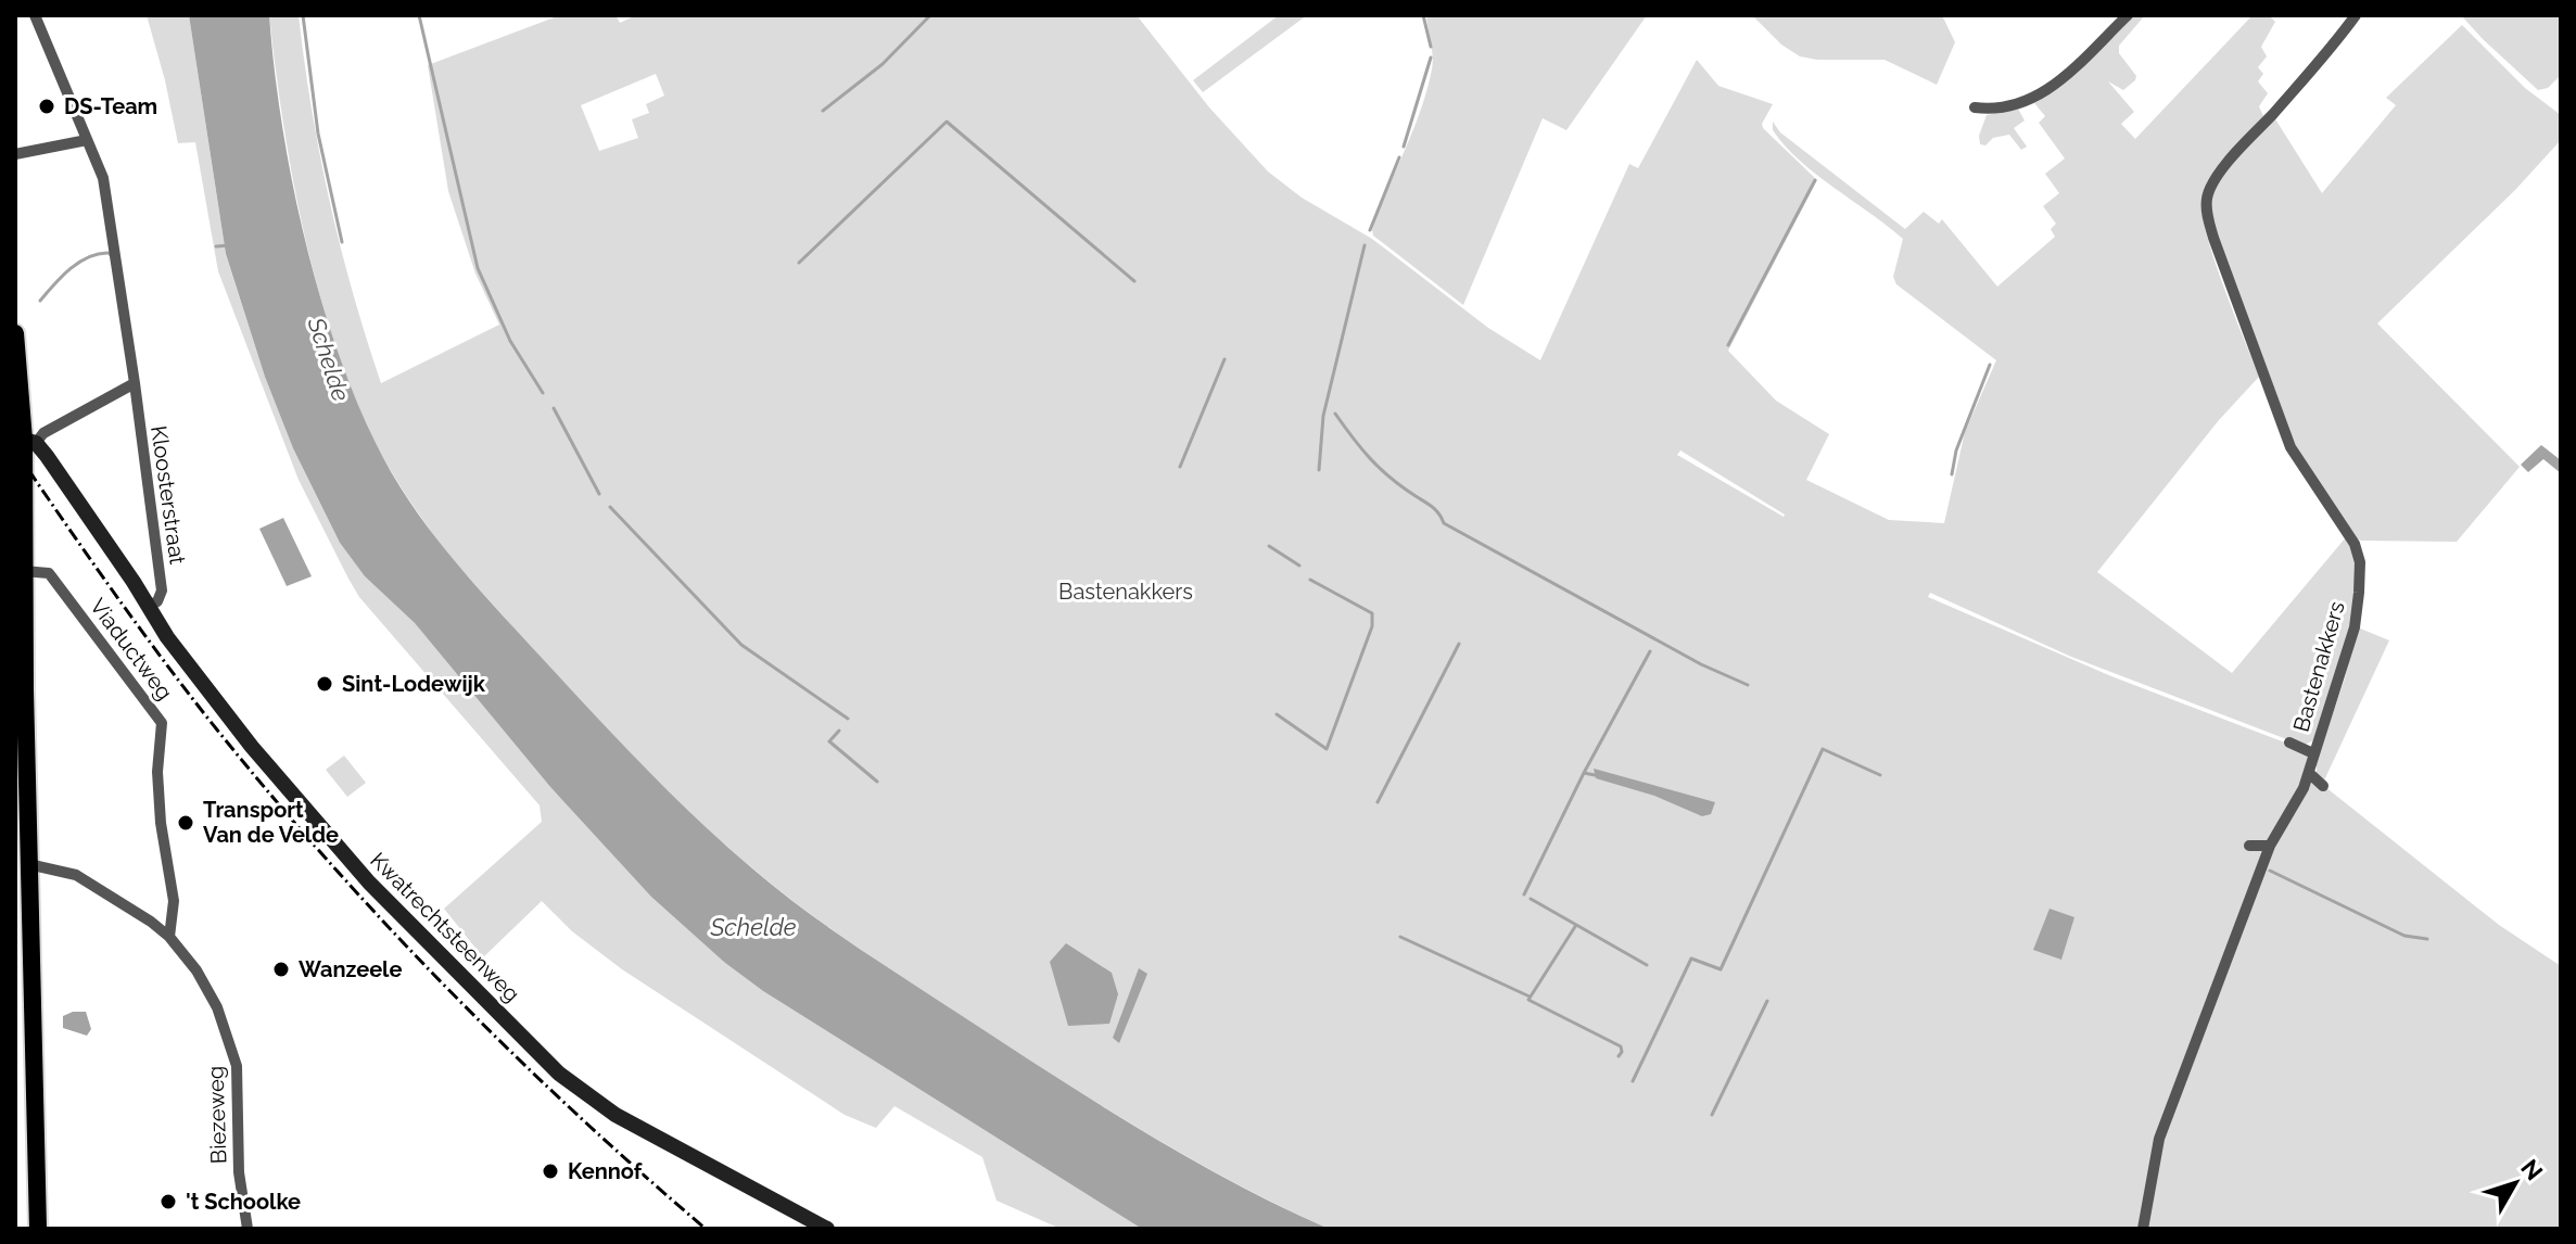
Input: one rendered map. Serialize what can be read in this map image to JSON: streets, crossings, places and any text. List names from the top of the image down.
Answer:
{
  "streets": {
    "street": [
      "Kloosterstraat",
      "Viaductweg",
      "Bastenakkers",
      "Kwatrechtsteenweg",
      "Biezeweg"
    ]
  },
  "crossings": [
    ["Kloosterstraat", "Kwatrechtsteenweg"],
    ["Viaductweg", "Biezeweg"]
  ],
  "water": ["Schelde"],
  "parks": ["Bastenakkers"],
  "places": [
    "DS-Team",
    "Sint-Lodewijk",
    "Transport Van de Velde",
    "Wanzeele",
    "Kennof",
    "'t Schoolke"
  ],
  "north": "top right"
}
